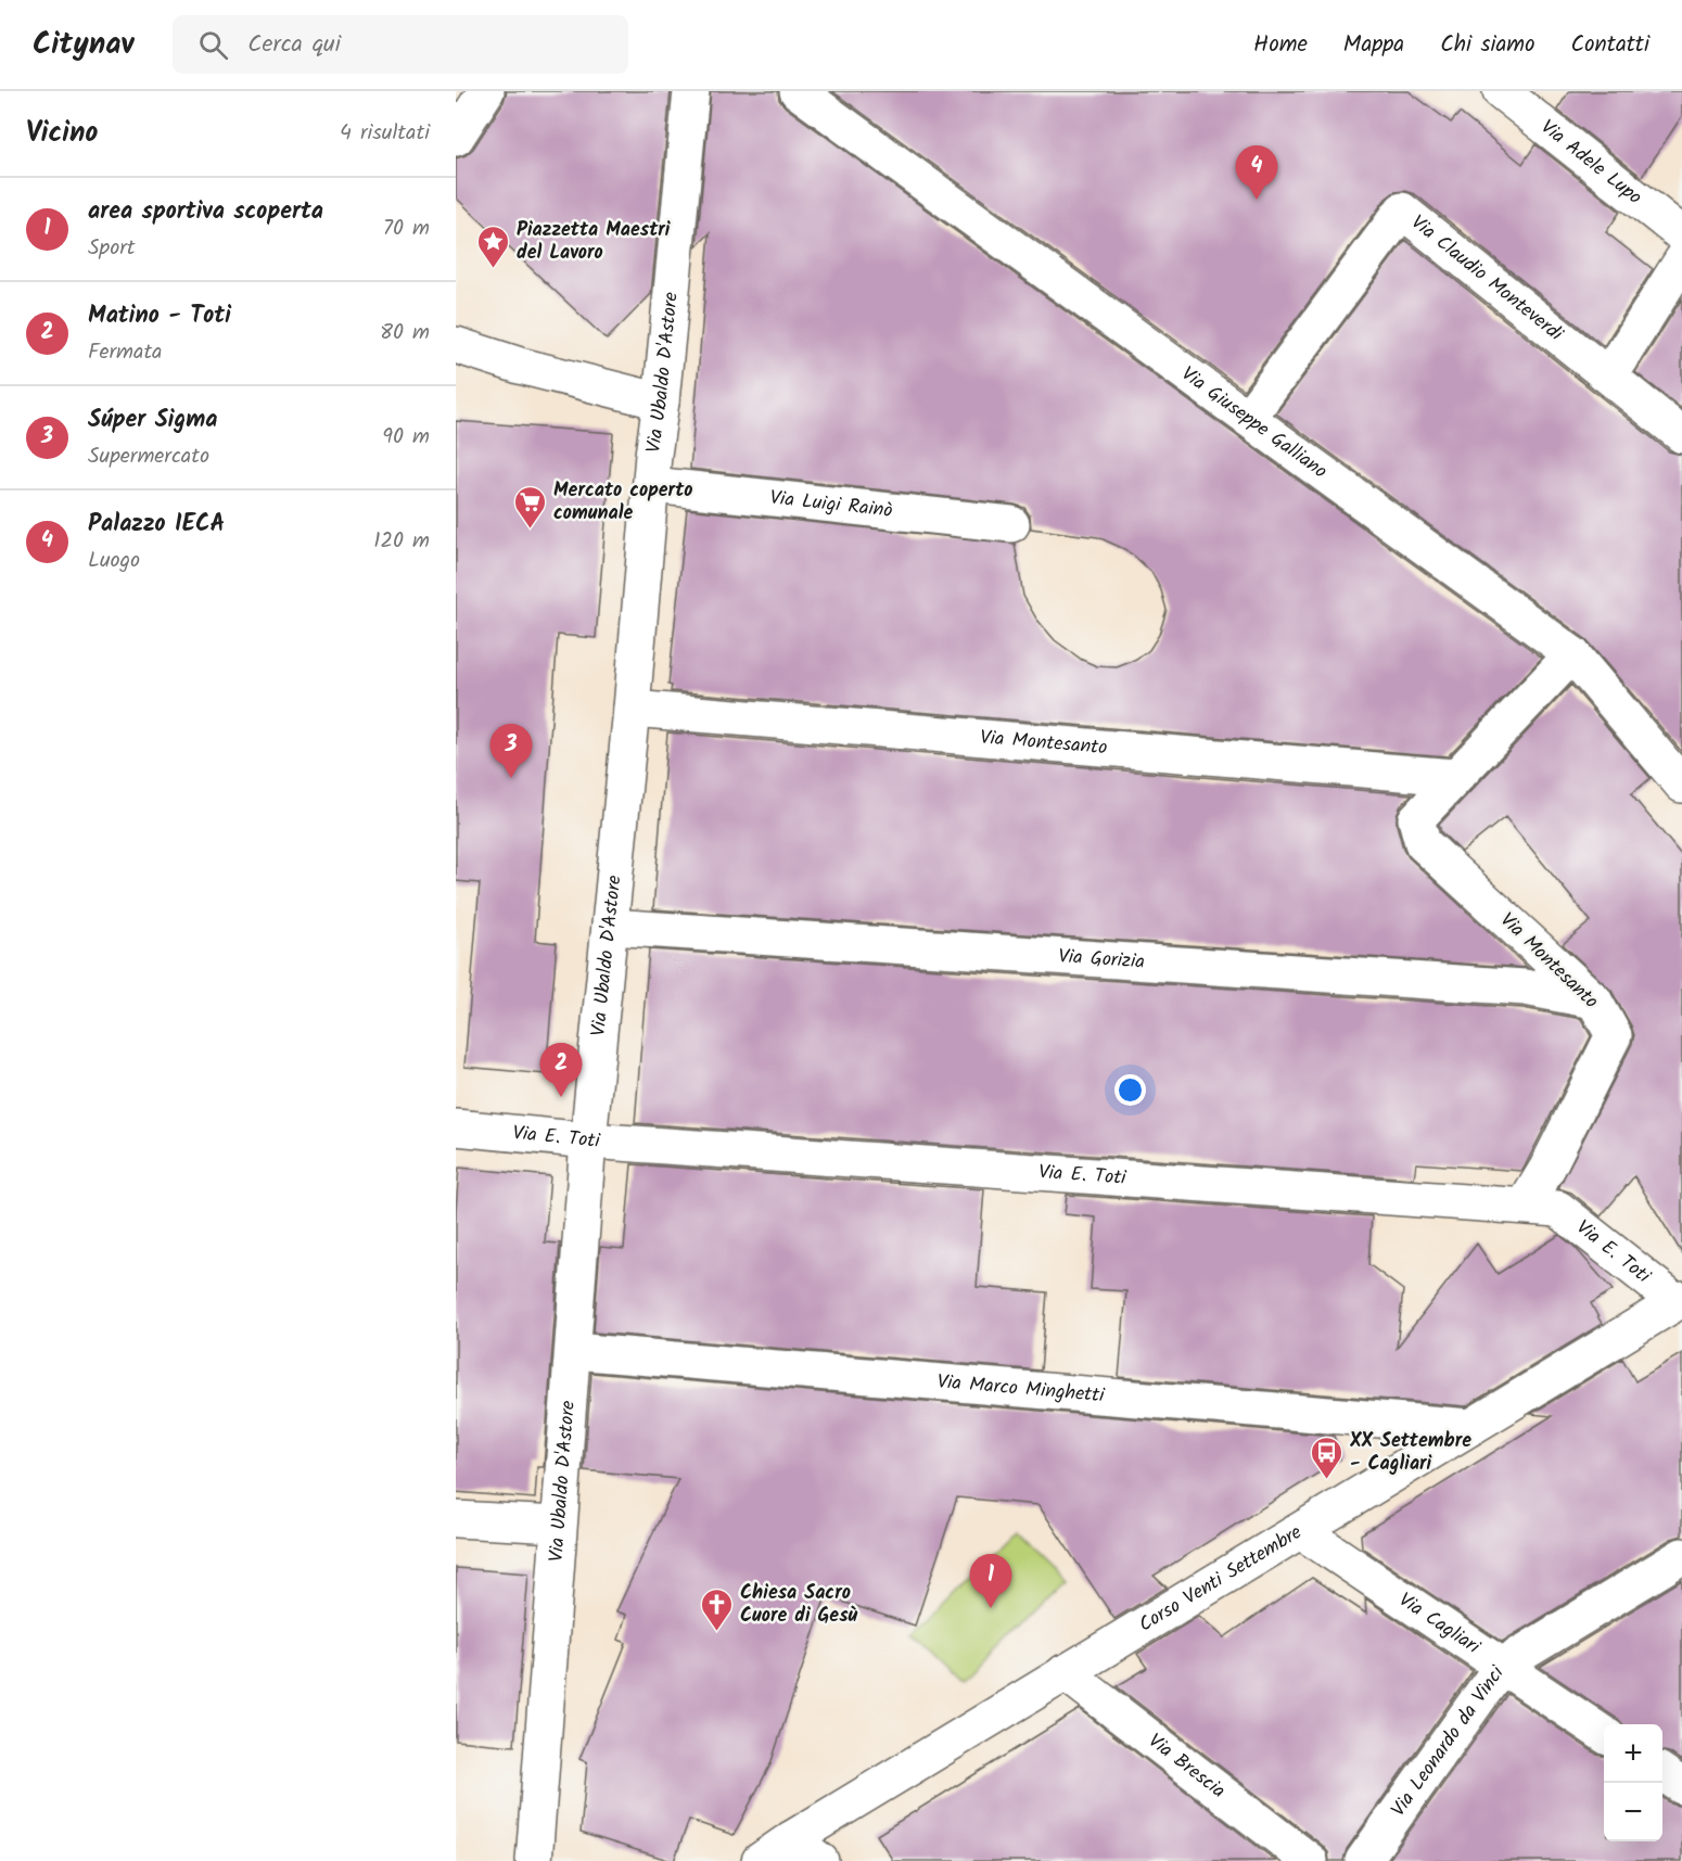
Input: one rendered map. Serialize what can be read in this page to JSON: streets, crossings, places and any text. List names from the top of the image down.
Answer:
{
  "streets": {
    "street": [
      "Via Adele Lupo",
      "Via Claudio Monteverdi",
      "Via Ubaldo D'Astore",
      "Via Giuseppe Galliano",
      "Via Luigi Rainò",
      "Via Montesanto",
      "Via Gorizia",
      "Via E. Toti",
      "Via Marco Minghetti",
      "Corso Venti Settembre",
      "Via Cagliari",
      "Via Leonardo da Vinci",
      "Via Brescia"
    ]
  },
  "crossings": [
    ["Via Claudio Monteverdi", "Via Giuseppe Galliano"],
    ["Via Ubaldo D'Astore", "Via Luigi Rainò"],
    ["Via Ubaldo D'Astore", "Via Montesanto"],
    ["Via Ubaldo D'Astore", "Via Gorizia"],
    ["Via Ubaldo D'Astore", "Via E. Toti"],
    ["Via Ubaldo D'Astore", "Via Marco Minghetti"],
    ["Via Giuseppe Galliano", "Via Montesanto"],
    ["Via Montesanto", "Via Gorizia"],
    ["Via Montesanto", "Via E. Toti"],
    ["Via E. Toti", "Corso Venti Settembre"],
    ["Via Marco Minghetti", "Corso Venti Settembre"],
    ["Corso Venti Settembre", "Via Cagliari"],
    ["Corso Venti Settembre", "Via Brescia"],
    ["Via Cagliari", "Via Leonardo da Vinci"]
  ],
  "places": {
    "place": ["Piazzetta Maestri del Lavoro"],
    "supermarket": ["Mercato coperto comunale"],
    "bus stop": ["XX Settembre - Cagliari"],
    "church": ["Chiesa Sacro Cuore di Gesù"]
  },
  "page": {
    "header": "Citynav",
    "search": "Cerca qui",
    "nav": [
      "Home",
      "Mappa",
      "Chi siamo",
      "Contatti"
    ],
    "heading": ["Vicino", "4 risultati"],
    "pins": [
      "4",
      "3",
      "2",
      "1"
    ],
    "list": [
      {
        "mark": "1",
        "name": "area sportiva scoperta",
        "note": "Sport",
        "value": "70 m"
      },
      {
        "mark": "2",
        "name": "Matino - Toti",
        "note": "Fermata",
        "value": "80 m"
      },
      {
        "mark": "3",
        "name": "Súper Sigma",
        "note": "Supermercato",
        "value": "90 m"
      },
      {
        "mark": "4",
        "name": "Palazzo IECA",
        "note": "Luogo",
        "value": "120 m"
      }
    ],
    "map_buttons": ["+", "−"]
  }
}
